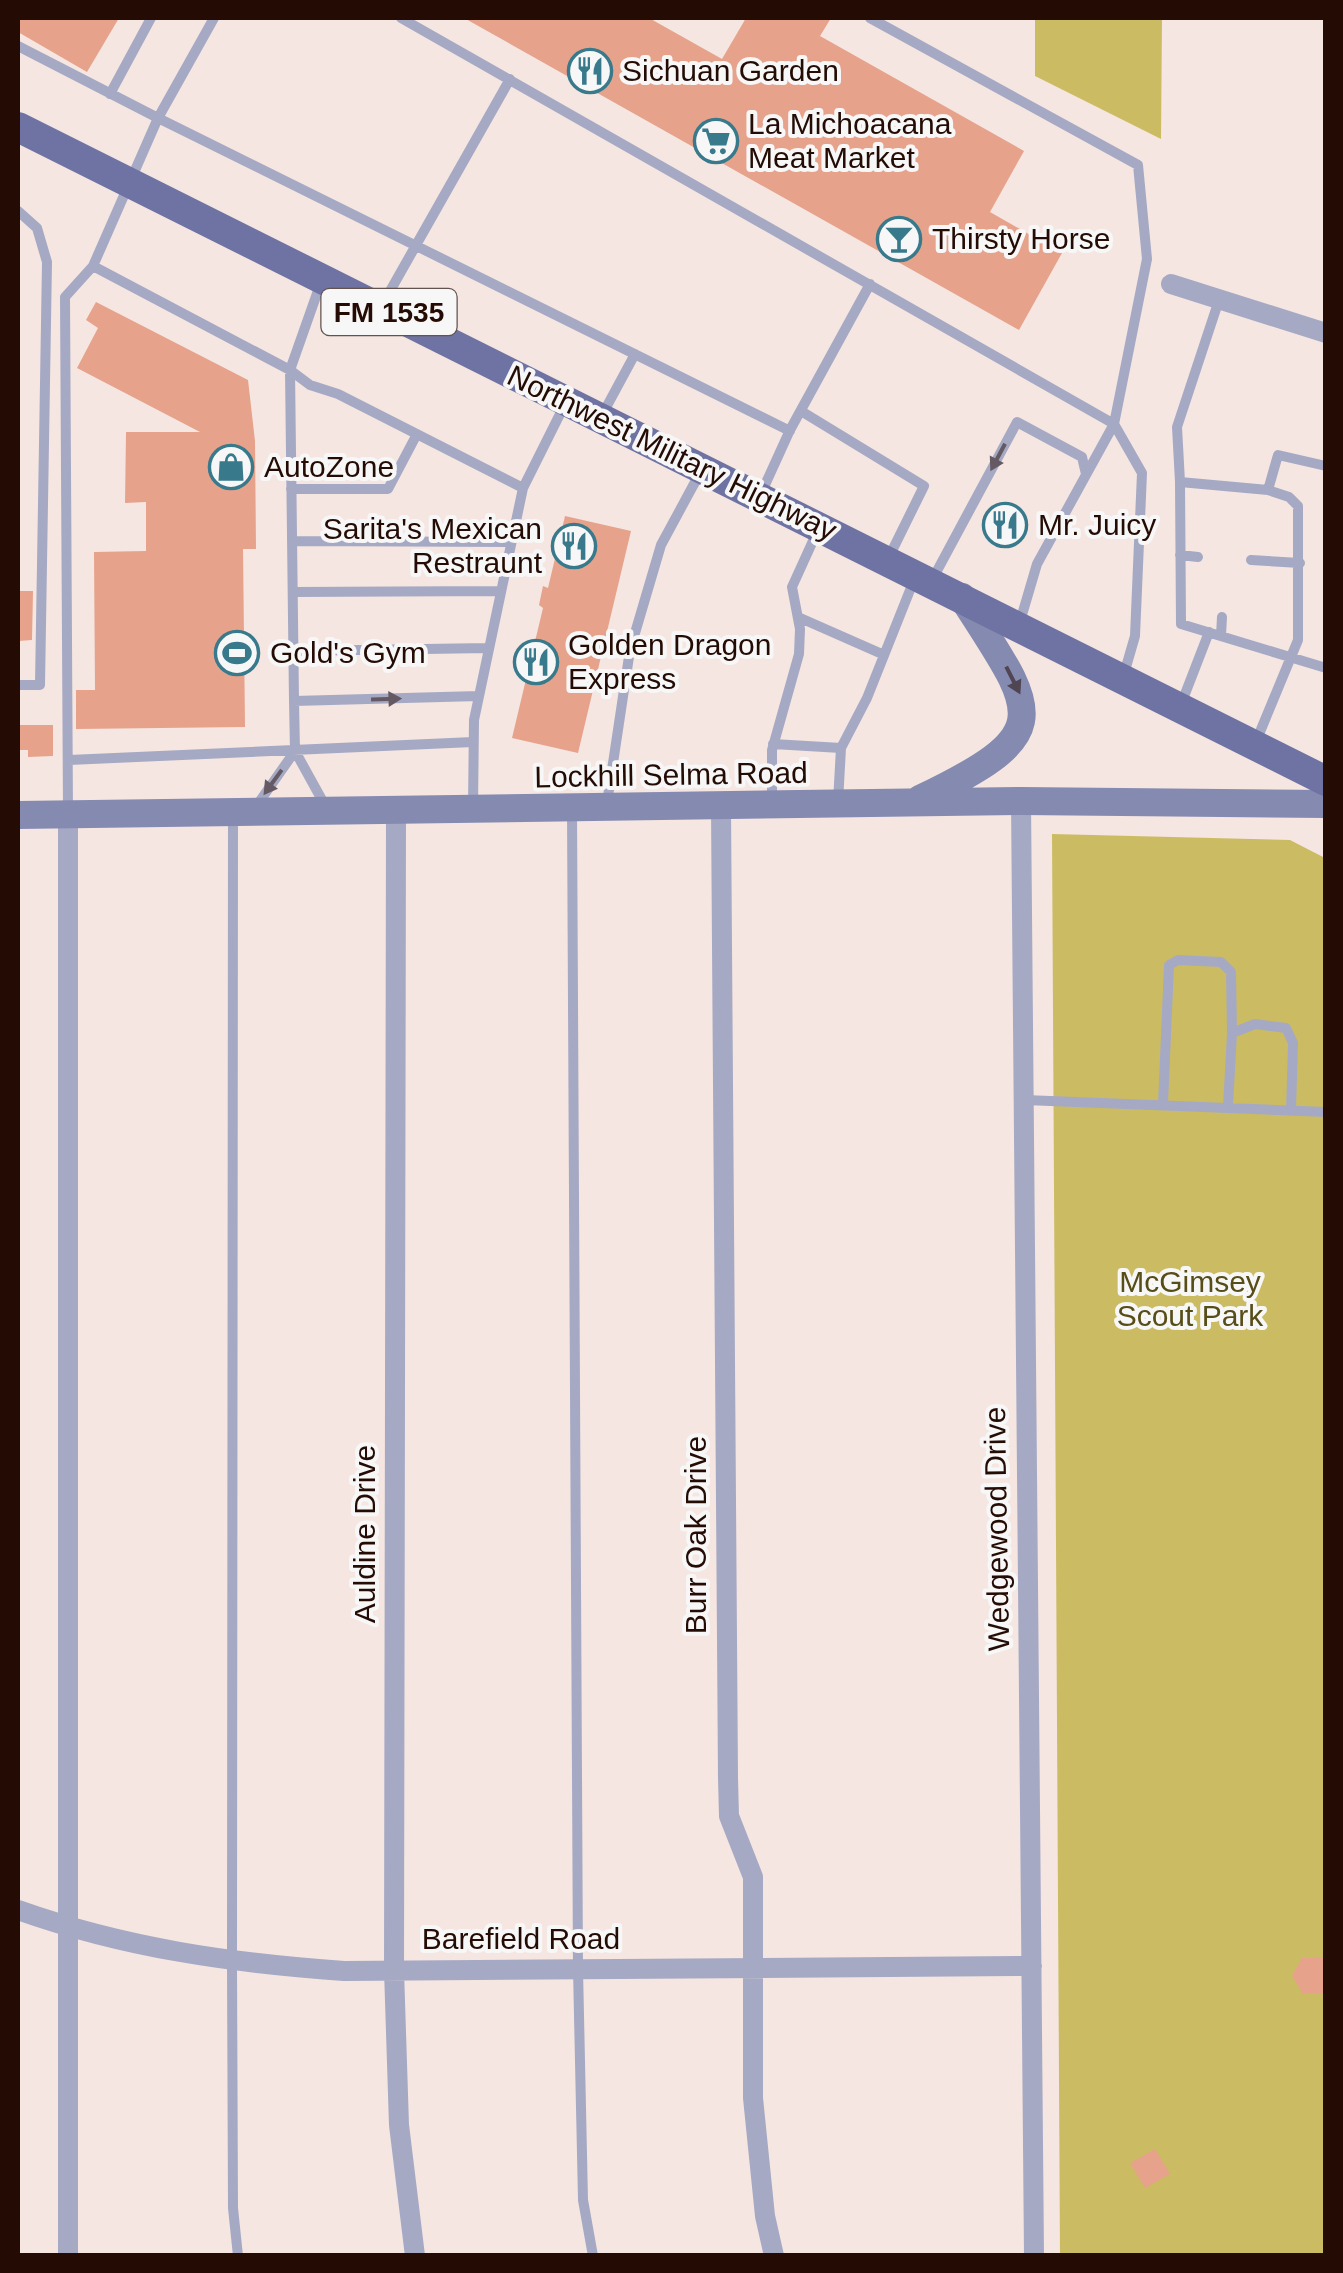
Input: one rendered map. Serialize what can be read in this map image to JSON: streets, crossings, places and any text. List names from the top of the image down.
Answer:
{
  "streets": {
    "main road": ["FM 1535", "Northwest Military Highway", "Lockhill Selma Road"],
    "street": [
      "Wedgewood Drive",
      "Auldine Drive",
      "Burr Oak Drive",
      "Barefield Road"
    ]
  },
  "crossings": [
    ["Lockhill Selma Road", "Wedgewood Drive"],
    ["Lockhill Selma Road", "Auldine Drive"],
    ["Lockhill Selma Road", "Burr Oak Drive"],
    ["Wedgewood Drive", "Barefield Road"],
    ["Auldine Drive", "Barefield Road"],
    ["Burr Oak Drive", "Barefield Road"]
  ],
  "parks": ["McGimsey Scout Park"],
  "places": {
    "restaurant": [
      "Sichuan Garden",
      "Mr. Juicy",
      "Sarita's Mexican Restraunt",
      "Golden Dragon Express"
    ],
    "supermarket": ["La Michoacana Meat Market"],
    "bar": ["Thirsty Horse"],
    "shop": ["AutoZone"],
    "sports": ["Gold's Gym"]
  }
}
